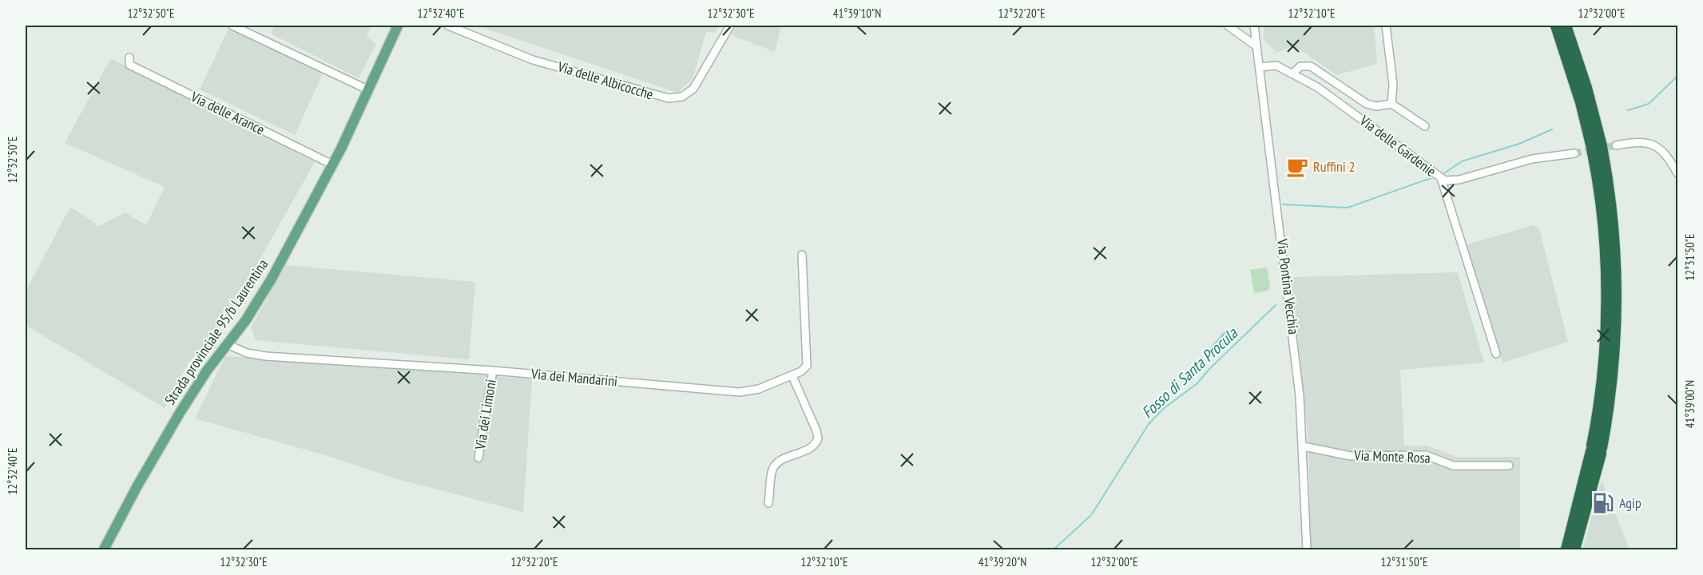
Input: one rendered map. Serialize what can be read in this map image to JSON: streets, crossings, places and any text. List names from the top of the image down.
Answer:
{
  "streets": {
    "main road": ["Strada provinciale 95/b Laurentina"],
    "street": [
      "Via delle Albicocche",
      "Via delle Arance",
      "Via delle Gardenie",
      "Via Pontina Vecchia",
      "Via dei Mandarini",
      "Via dei Limoni",
      "Via Monte Rosa"
    ]
  },
  "crossings": [
    ["Via delle Arance", "Strada provinciale 95/b Laurentina"],
    ["Via delle Gardenie", "Via Pontina Vecchia"],
    ["Via Pontina Vecchia", "Via Monte Rosa"],
    ["Strada provinciale 95/b Laurentina", "Via dei Mandarini"],
    ["Via dei Mandarini", "Via dei Limoni"]
  ],
  "water": ["Fosso di Santa Procula"],
  "places": {
    "cafe": ["Ruffini 2"],
    "fuel station": ["Agip"]
  },
  "coordinates": [
    "12°32'50\"E",
    "12°32'40\"E",
    "12°32'30\"E",
    "41°39'10\"N",
    "12°32'20\"E",
    "12°32'10\"E",
    "12°32'00\"E",
    "12°31'50\"E",
    "41°39'00\"N",
    "41°39'20\"N"
  ]
}
